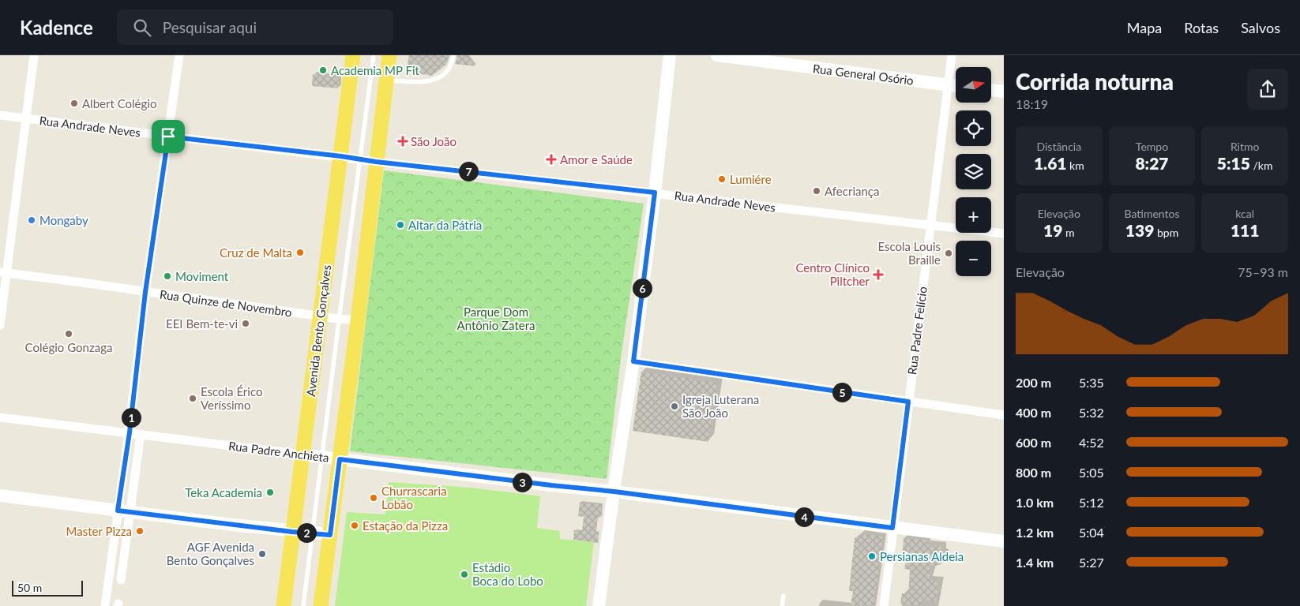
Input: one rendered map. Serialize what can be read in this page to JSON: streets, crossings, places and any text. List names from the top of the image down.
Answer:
{
  "streets": {
    "main road": ["Avenida Bento Gonçalves"],
    "street": [
      "Rua General Osório",
      "Rua Andrade Neves",
      "Rua Quinze de Novembro",
      "Rua Padre Felício",
      "Rua Padre Anchieta"
    ]
  },
  "crossings": [
    ["Rua General Osório", "Rua Padre Felício"],
    ["Rua Andrade Neves", "Avenida Bento Gonçalves"],
    ["Rua Andrade Neves", "Rua Padre Felício"],
    ["Rua Quinze de Novembro", "Avenida Bento Gonçalves"],
    ["Avenida Bento Gonçalves", "Rua Padre Anchieta"],
    ["Rua Padre Felício", "Rua Padre Anchieta"]
  ],
  "parks": ["Parque Dom Antônio Zatera"],
  "places": {
    "other": [
      "Academia MP Fit",
      "Albert Colégio",
      "Lumiére",
      "Afecriança",
      "Mongaby",
      "Altar da Pátria",
      "Cruz de Malta",
      "Escola Louis Braille",
      "Moviment",
      "EEI Bem-te-vi",
      "Colégio Gonzaga",
      "Escola Érico Veríssimo",
      "Igreja Luterana São João",
      "Teka Academia",
      "Churrascaria Lobão",
      "Estação da Pizza",
      "Master Pizza",
      "AGF Avenida Bento Gonçalves",
      "Persianas Aldeia",
      "Estádio Boca do Lobo"
    ],
    "health": ["São João", "Amor e Saúde", "Centro Clínico Piltcher"]
  },
  "scale_bar": "50 m",
  "north": "right",
  "page": {
    "header": "Kadence",
    "search": "Pesquisar aqui",
    "nav": ["Mapa", "Rotas", "Salvos"],
    "heading": ["Corrida noturna", "18:19"],
    "map_buttons": ["+", "−"],
    "stats": [
      ["Distância", "1.61 km"],
      ["Tempo", "8:27"],
      ["Ritmo", "5:15 /km"],
      ["Elevação", "19 m"],
      ["Batimentos", "139 bpm"],
      ["kcal", "111"]
    ],
    "pins": [
      "7",
      "6",
      "5",
      "1",
      "3",
      "4",
      "2"
    ],
    "chart": ["Elevação", "75–93 m"],
    "list": [
      {
        "name": "200 m",
        "note": "5:35"
      },
      {
        "name": "400 m",
        "note": "5:32"
      },
      {
        "name": "600 m",
        "note": "4:52"
      },
      {
        "name": "800 m",
        "note": "5:05"
      },
      {
        "name": "1.0 km",
        "note": "5:12"
      },
      {
        "name": "1.2 km",
        "note": "5:04"
      },
      {
        "name": "1.4 km",
        "note": "5:27"
      }
    ],
    "scale": "50 m"
  }
}
